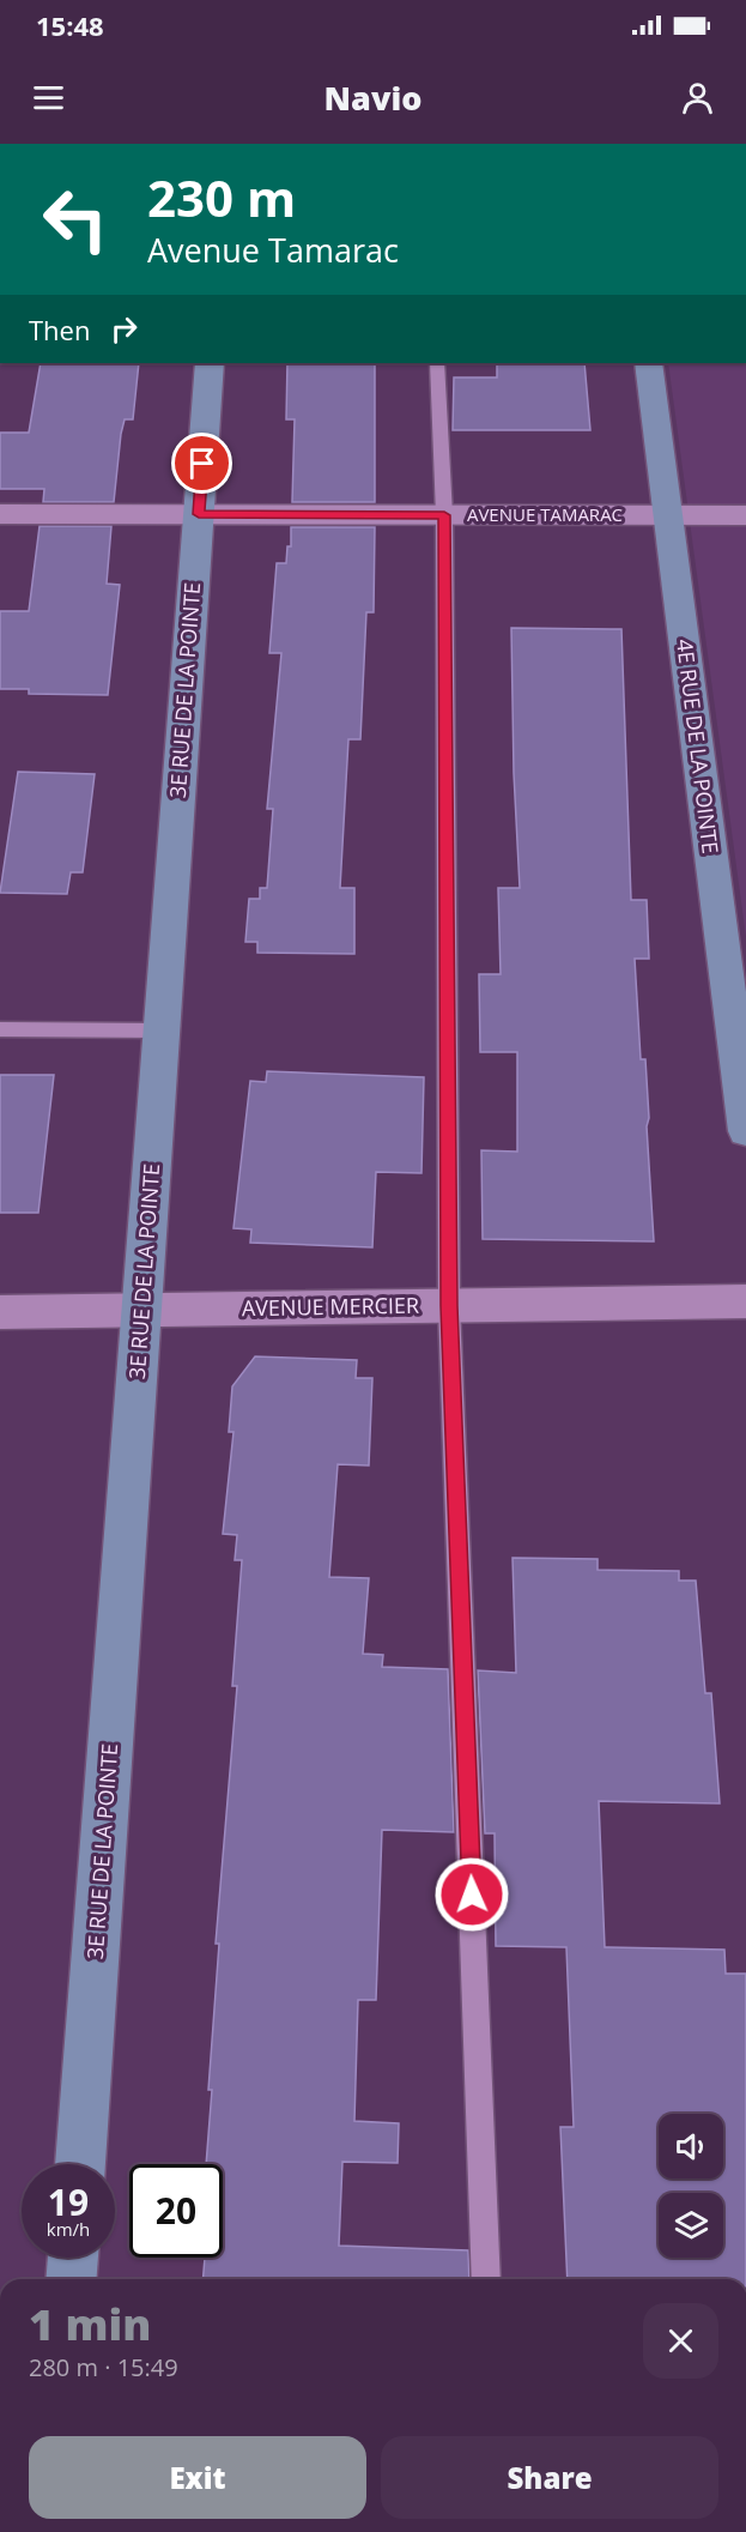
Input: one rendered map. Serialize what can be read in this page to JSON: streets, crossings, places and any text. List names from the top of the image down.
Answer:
{
  "streets": {
    "street": [
      "AVENUE TAMARAC",
      "3E RUE DE LA POINTE",
      "4E RUE DE LA POINTE",
      "AVENUE MERCIER"
    ]
  },
  "crossings": [
    ["AVENUE TAMARAC", "3E RUE DE LA POINTE"],
    ["AVENUE TAMARAC", "4E RUE DE LA POINTE"],
    ["3E RUE DE LA POINTE", "AVENUE MERCIER"]
  ],
  "page": {
    "status": "15:48",
    "header": "Navio",
    "turn": ["230 m", "Avenue Tamarac"],
    "then": "Then",
    "speed": "19 km/h",
    "limit": "20",
    "heading": ["1 min", "280 m · 15:49"],
    "buttons": ["Exit", "Share"]
  }
}
